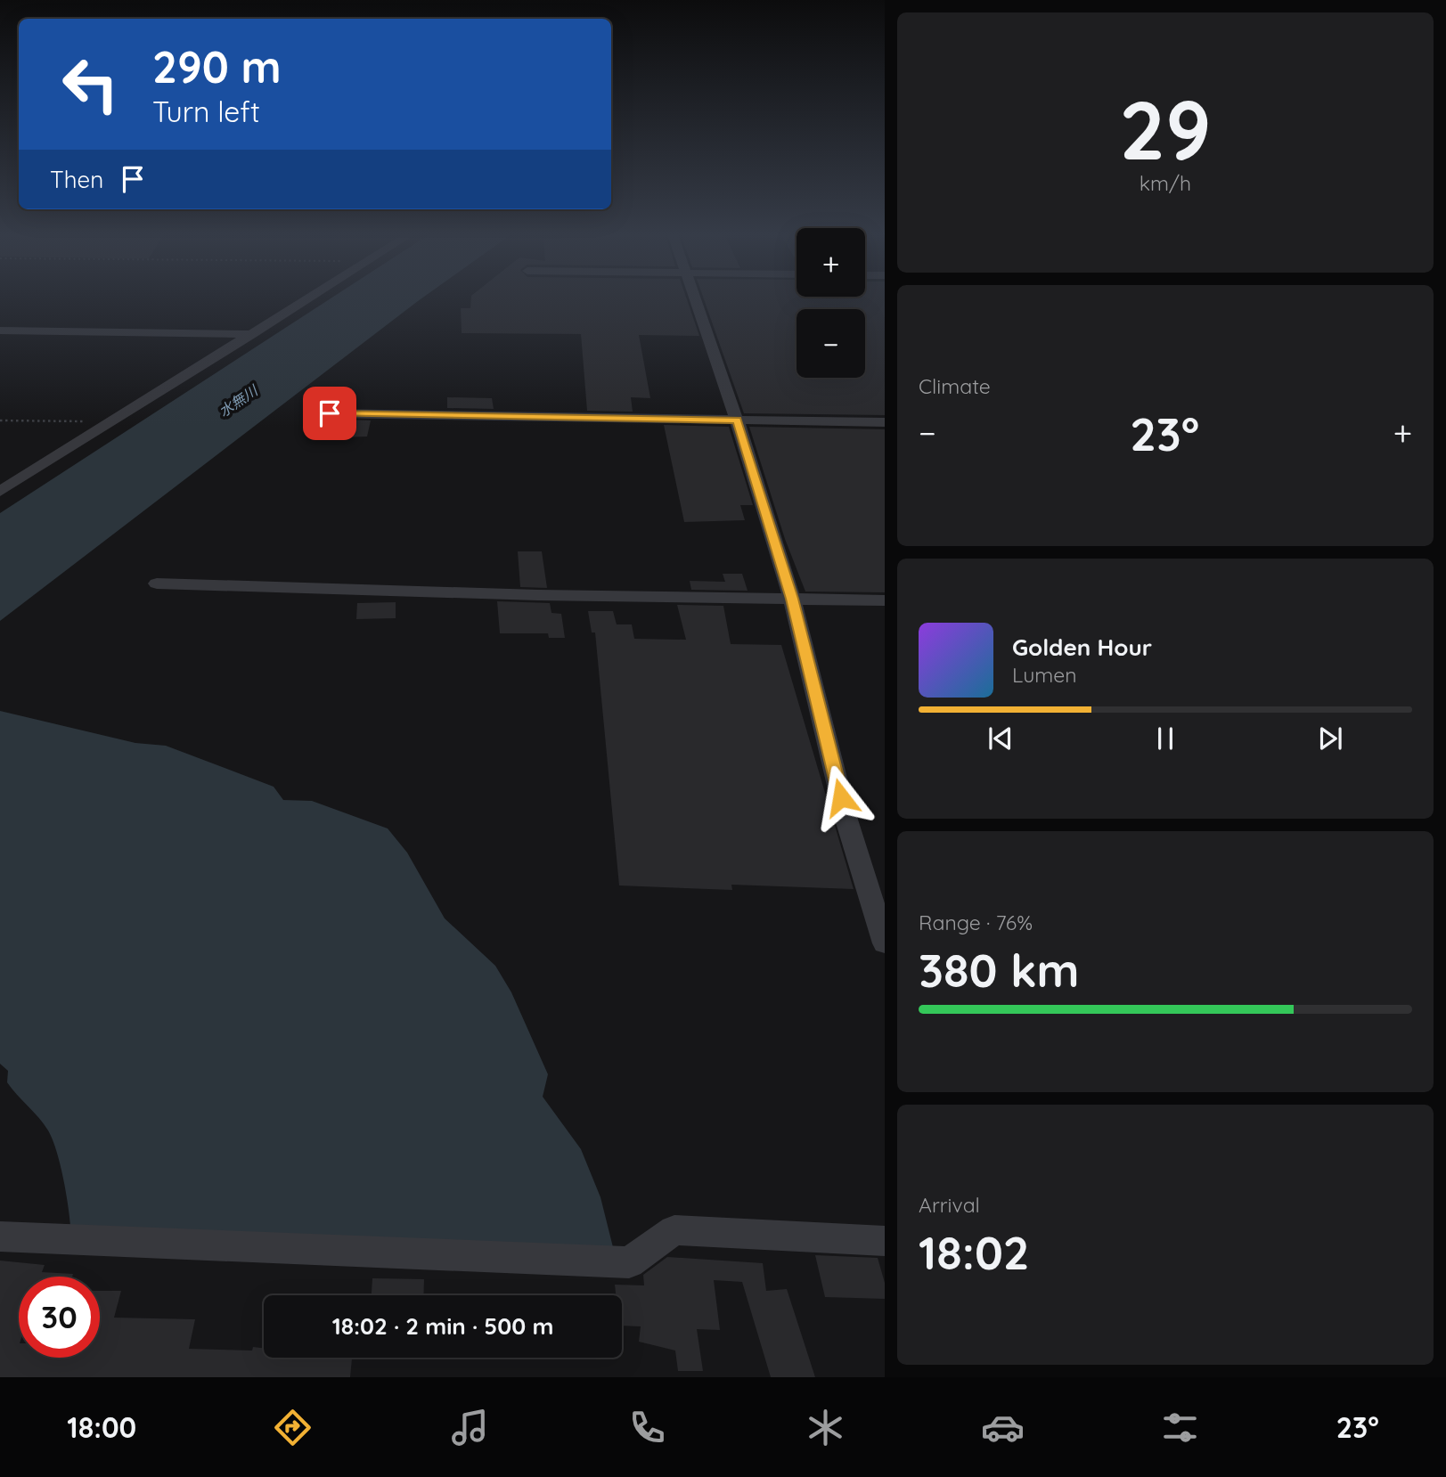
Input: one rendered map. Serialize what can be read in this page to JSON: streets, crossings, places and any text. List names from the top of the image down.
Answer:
{
  "water": ["水無川"],
  "page": {
    "tile": [
      ["29", "km/h"],
      "Climate",
      ["Range · 76%", "380 km"],
      ["Arrival", "18:02"]
    ],
    "turn": ["290 m", "Turn left"],
    "then": "Then",
    "map_buttons": ["+", "−"],
    "heat": ["−", "23°", "+"],
    "song": ["Golden Hour", "Lumen"],
    "limit": "30",
    "trip": "18:02 · 2 min · 500 m",
    "tabs": ["18:00", "23°"]
  }
}
